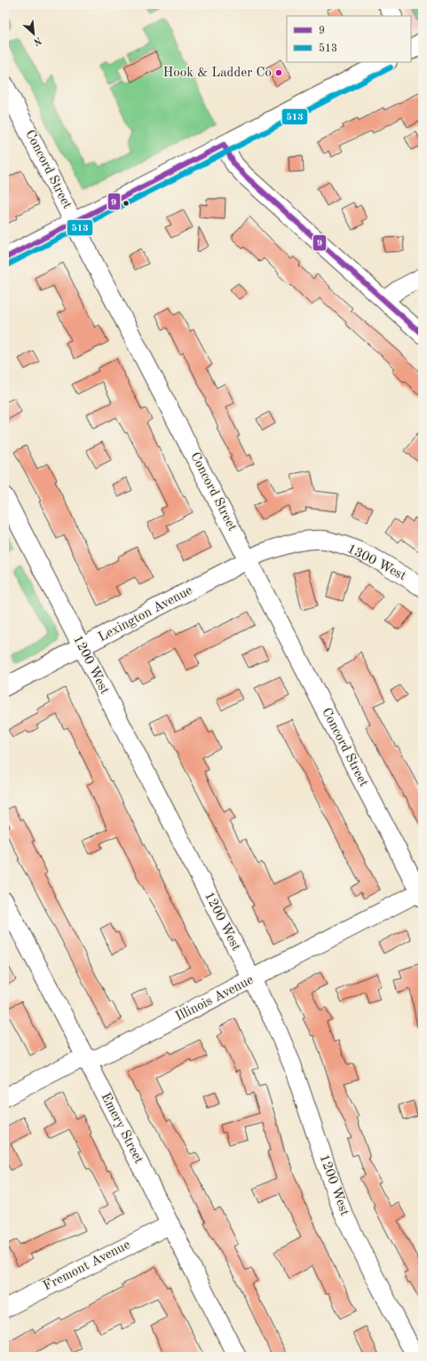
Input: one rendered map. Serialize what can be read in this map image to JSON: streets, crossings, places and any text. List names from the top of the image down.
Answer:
{
  "streets": {
    "street": [
      "Concord Street",
      "1300 West",
      "Lexington Avenue",
      "1200 West",
      "Illinois Avenue",
      "Emery Street",
      "Fremont Avenue"
    ]
  },
  "crossings": [
    ["Concord Street", "1300 West"],
    ["Concord Street", "Lexington Avenue"],
    ["Concord Street", "Illinois Avenue"],
    ["1300 West", "Lexington Avenue"],
    ["Lexington Avenue", "1200 West"],
    ["1200 West", "Illinois Avenue"],
    ["Illinois Avenue", "Emery Street"],
    ["Emery Street", "Fremont Avenue"]
  ],
  "places": ["Hook & Ladder Co"],
  "lines": ["transit line 513", "transit line 9"],
  "legend": ["9", "513"],
  "north": "bottom right"
}
